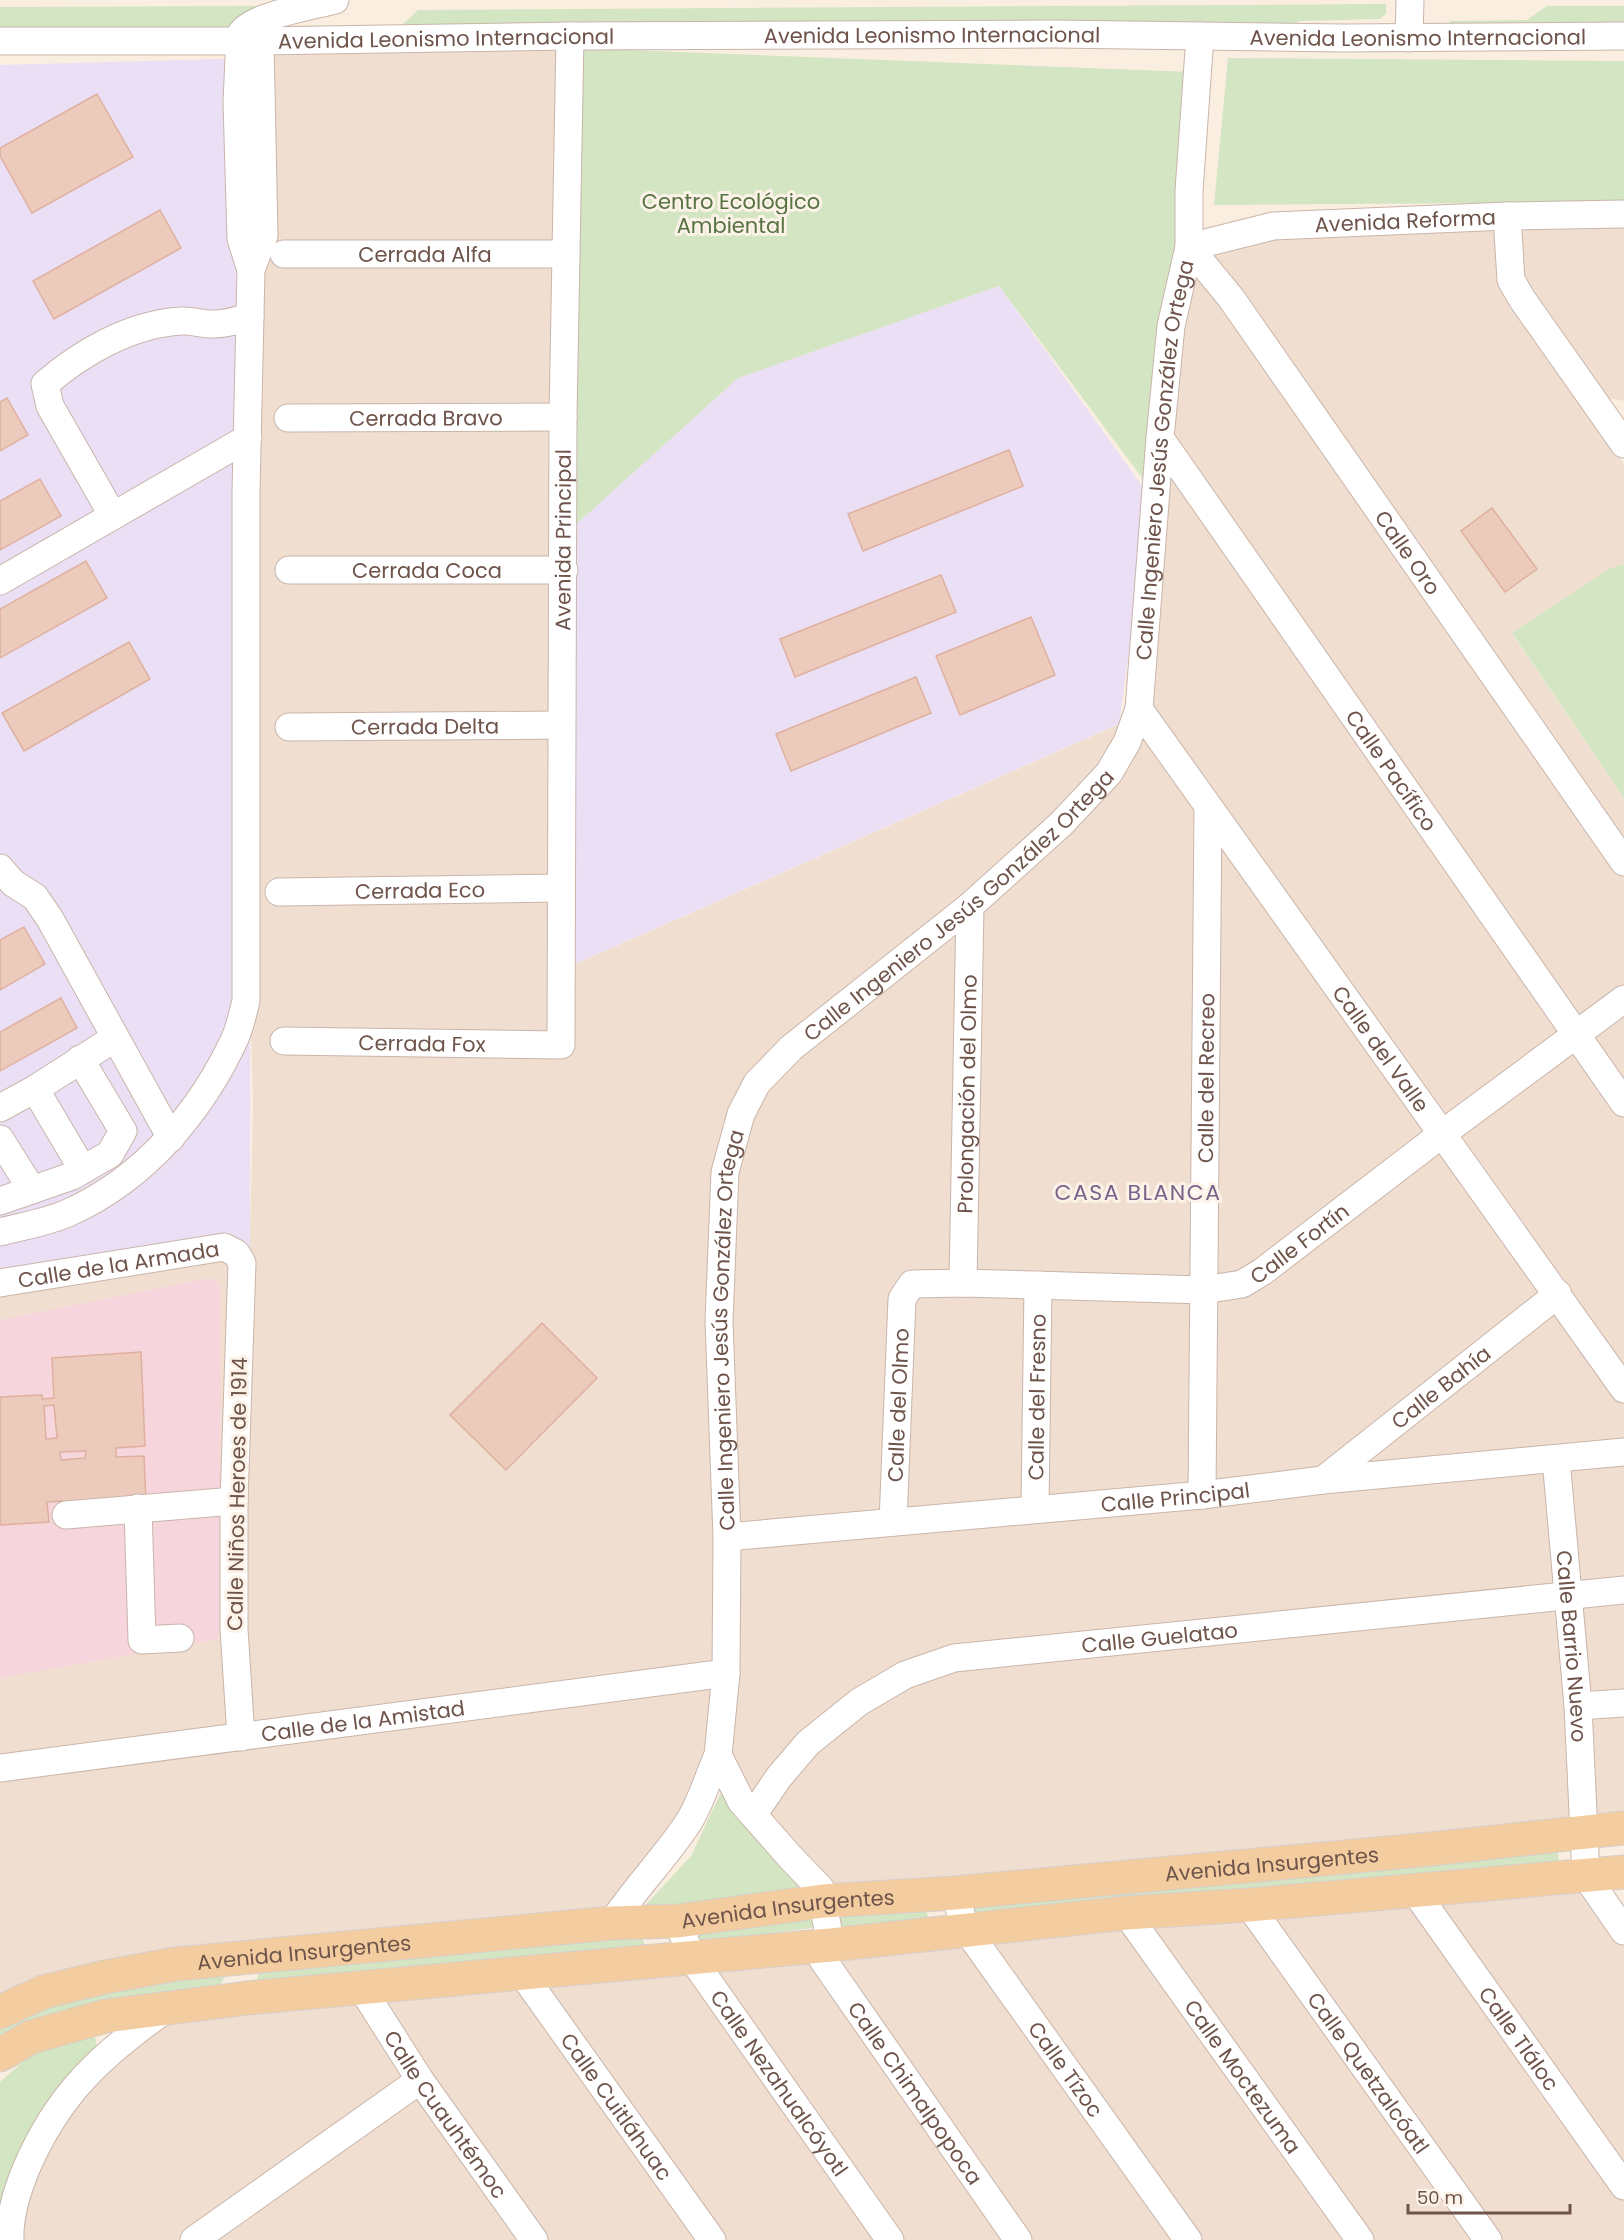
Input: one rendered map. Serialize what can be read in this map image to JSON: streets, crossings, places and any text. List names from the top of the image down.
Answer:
{
  "streets": {
    "main road": ["Avenida Insurgentes"],
    "street": [
      "Avenida Leonismo Internacional",
      "Avenida Reforma",
      "Cerrada Alfa",
      "Cerrada Bravo",
      "Calle Ingeniero Jesús González Ortega",
      "Avenida Principal",
      "Calle Oro",
      "Cerrada Coca",
      "Cerrada Delta",
      "Calle Pacífico",
      "Cerrada Eco",
      "Cerrada Fox",
      "Calle del Valle",
      "Calle del Recreo",
      "Prolongación del Olmo",
      "Calle Fortín",
      "Calle de la Armada",
      "Calle Bahía",
      "Calle del Fresno",
      "Calle del Olmo",
      "Calle Niños Heroes de 1914",
      "Calle Principal",
      "Calle Guelatao",
      "Calle Barrio Nuevo",
      "Calle de la Amistad",
      "Calle Tláloc",
      "Calle Tízoc",
      "Calle Quetzalcóatl",
      "Calle Moctezuma",
      "Calle Nezahualcóyotl",
      "Calle Chimalpopoca",
      "Calle Cuitláhuac",
      "Calle Cuauhtémoc"
    ]
  },
  "crossings": [
    ["Avenida Leonismo Internacional", "Calle Ingeniero Jesús González Ortega"],
    ["Avenida Leonismo Internacional", "Avenida Principal"],
    ["Avenida Reforma", "Calle Ingeniero Jesús González Ortega"],
    ["Avenida Reforma", "Calle Oro"],
    ["Cerrada Alfa", "Avenida Principal"],
    ["Cerrada Bravo", "Avenida Principal"],
    ["Calle Ingeniero Jesús González Ortega", "Calle Oro"],
    ["Calle Ingeniero Jesús González Ortega", "Calle Pacífico"],
    ["Calle Ingeniero Jesús González Ortega", "Calle del Valle"],
    ["Calle Ingeniero Jesús González Ortega", "Prolongación del Olmo"],
    ["Calle Ingeniero Jesús González Ortega", "Calle Principal"],
    ["Calle Ingeniero Jesús González Ortega", "Calle de la Amistad"],
    ["Avenida Principal", "Cerrada Coca"],
    ["Avenida Principal", "Cerrada Delta"],
    ["Avenida Principal", "Cerrada Eco"],
    ["Avenida Principal", "Cerrada Fox"],
    ["Calle Pacífico", "Calle Fortín"],
    ["Calle del Valle", "Calle del Recreo"],
    ["Calle del Valle", "Calle Fortín"],
    ["Calle del Valle", "Calle Bahía"],
    ["Calle del Recreo", "Calle Fortín"],
    ["Calle del Recreo", "Calle Principal"],
    ["Prolongación del Olmo", "Calle Fortín"],
    ["Calle Fortín", "Calle del Fresno"],
    ["Calle Fortín", "Calle del Olmo"],
    ["Calle de la Armada", "Calle Niños Heroes de 1914"],
    ["Calle Bahía", "Calle Principal"],
    ["Calle del Fresno", "Calle Principal"],
    ["Calle del Olmo", "Calle Principal"],
    ["Calle Niños Heroes de 1914", "Calle de la Amistad"],
    ["Calle Principal", "Calle Barrio Nuevo"],
    ["Calle Guelatao", "Calle Barrio Nuevo"],
    ["Calle Barrio Nuevo", "Avenida Insurgentes"],
    ["Avenida Insurgentes", "Calle Tláloc"],
    ["Avenida Insurgentes", "Calle Tízoc"],
    ["Avenida Insurgentes", "Calle Quetzalcóatl"],
    ["Avenida Insurgentes", "Calle Moctezuma"],
    ["Avenida Insurgentes", "Calle Nezahualcóyotl"],
    ["Avenida Insurgentes", "Calle Chimalpopoca"],
    ["Avenida Insurgentes", "Calle Cuitláhuac"],
    ["Avenida Insurgentes", "Calle Cuauhtémoc"]
  ],
  "districts": ["CASA BLANCA"],
  "parks": ["Centro Ecológico Ambiental"],
  "scale_bar": "50 m"
}
